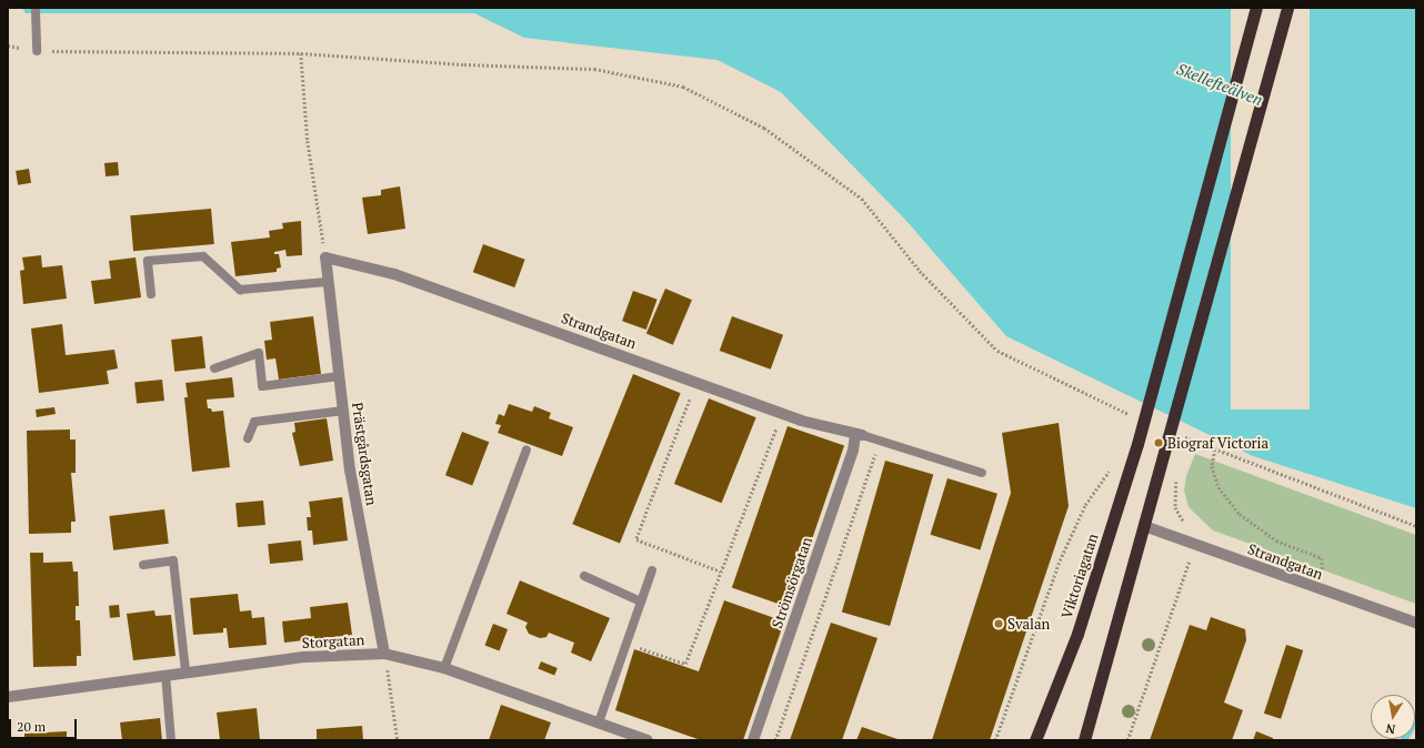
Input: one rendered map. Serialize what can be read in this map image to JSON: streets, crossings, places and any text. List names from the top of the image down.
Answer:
{
  "streets": {
    "highway": ["Viktoriagatan"],
    "street": [
      "Strandgatan",
      "Prästgårdsgatan",
      "Strömsörgatan",
      "Storgatan"
    ]
  },
  "crossings": [
    ["Strandgatan", "Prästgårdsgatan"],
    ["Strandgatan", "Strömsörgatan"],
    ["Prästgårdsgatan", "Storgatan"]
  ],
  "water": ["Skellefteälven"],
  "places": ["Biograf Victoria", "Svalan"],
  "scale_bar": "20 m",
  "north": "bottom"
}
